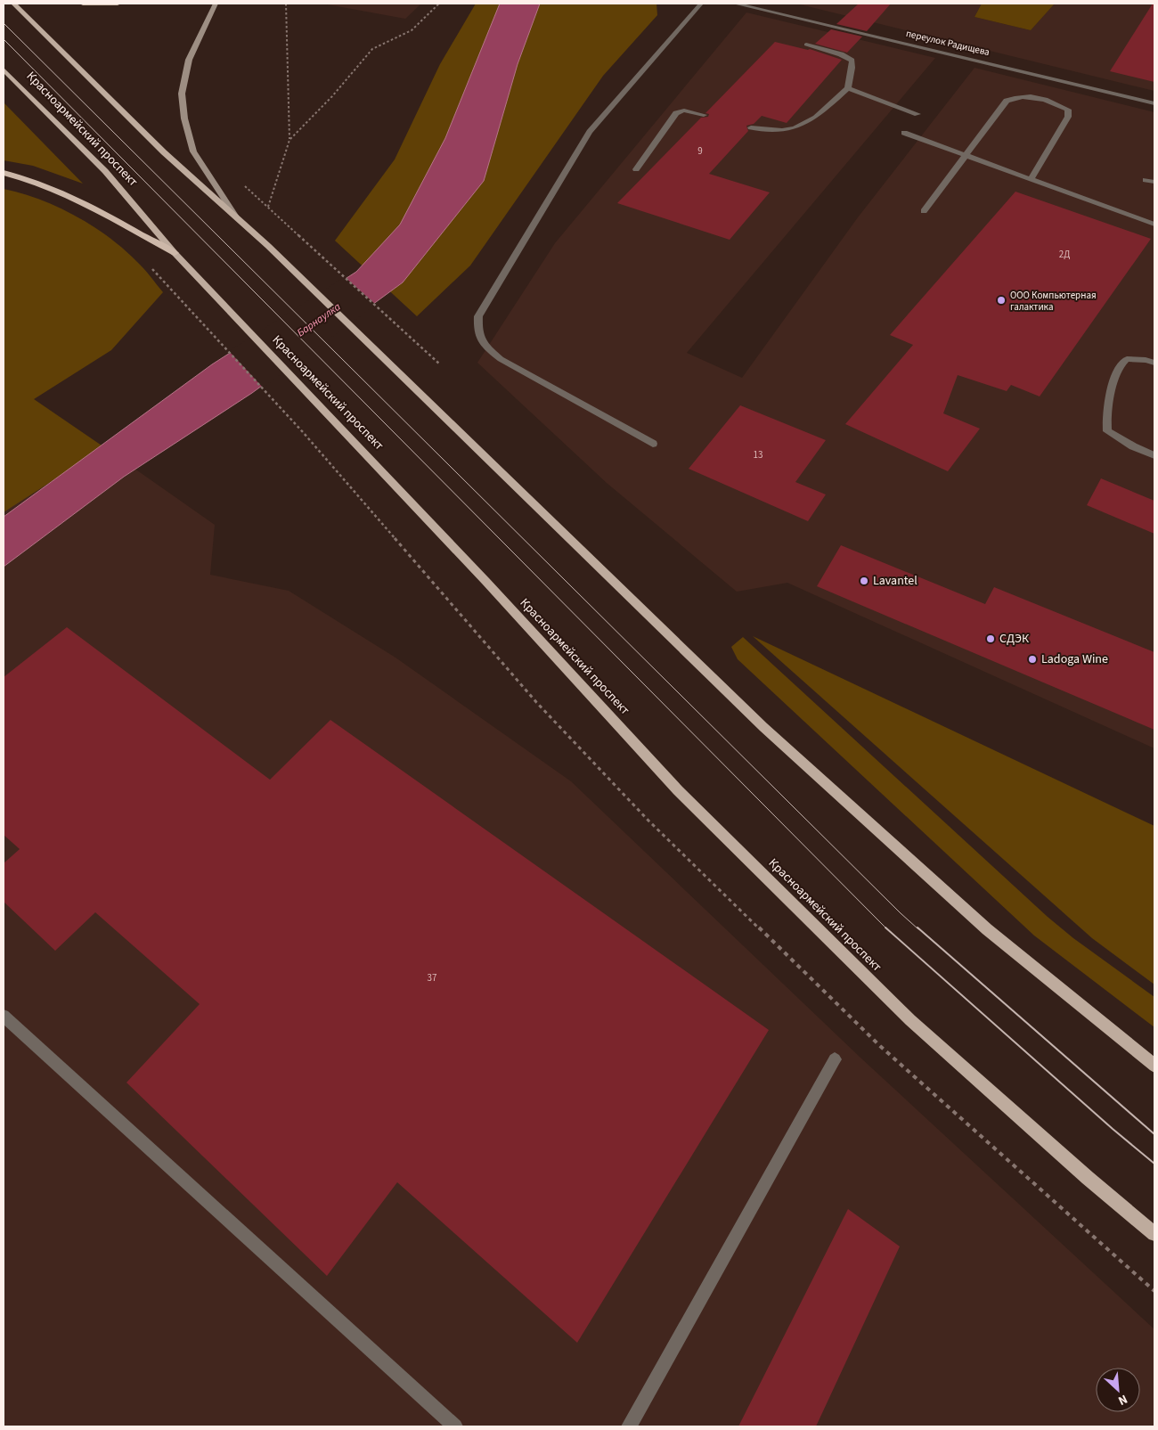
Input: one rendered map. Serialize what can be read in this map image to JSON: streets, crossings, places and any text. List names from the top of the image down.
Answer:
{
  "streets": {
    "main road": ["Красноармейский проспект"],
    "lane": ["переулок Радищева"]
  },
  "water": ["Барнаулка"],
  "places": [
    "ООО Компьютерная галактика",
    "Lavantel",
    "СДЭК",
    "Ladoga Wine"
  ],
  "house_numbers": [
    "9",
    "2Д",
    "13",
    "37"
  ],
  "north": "bottom right"
}
